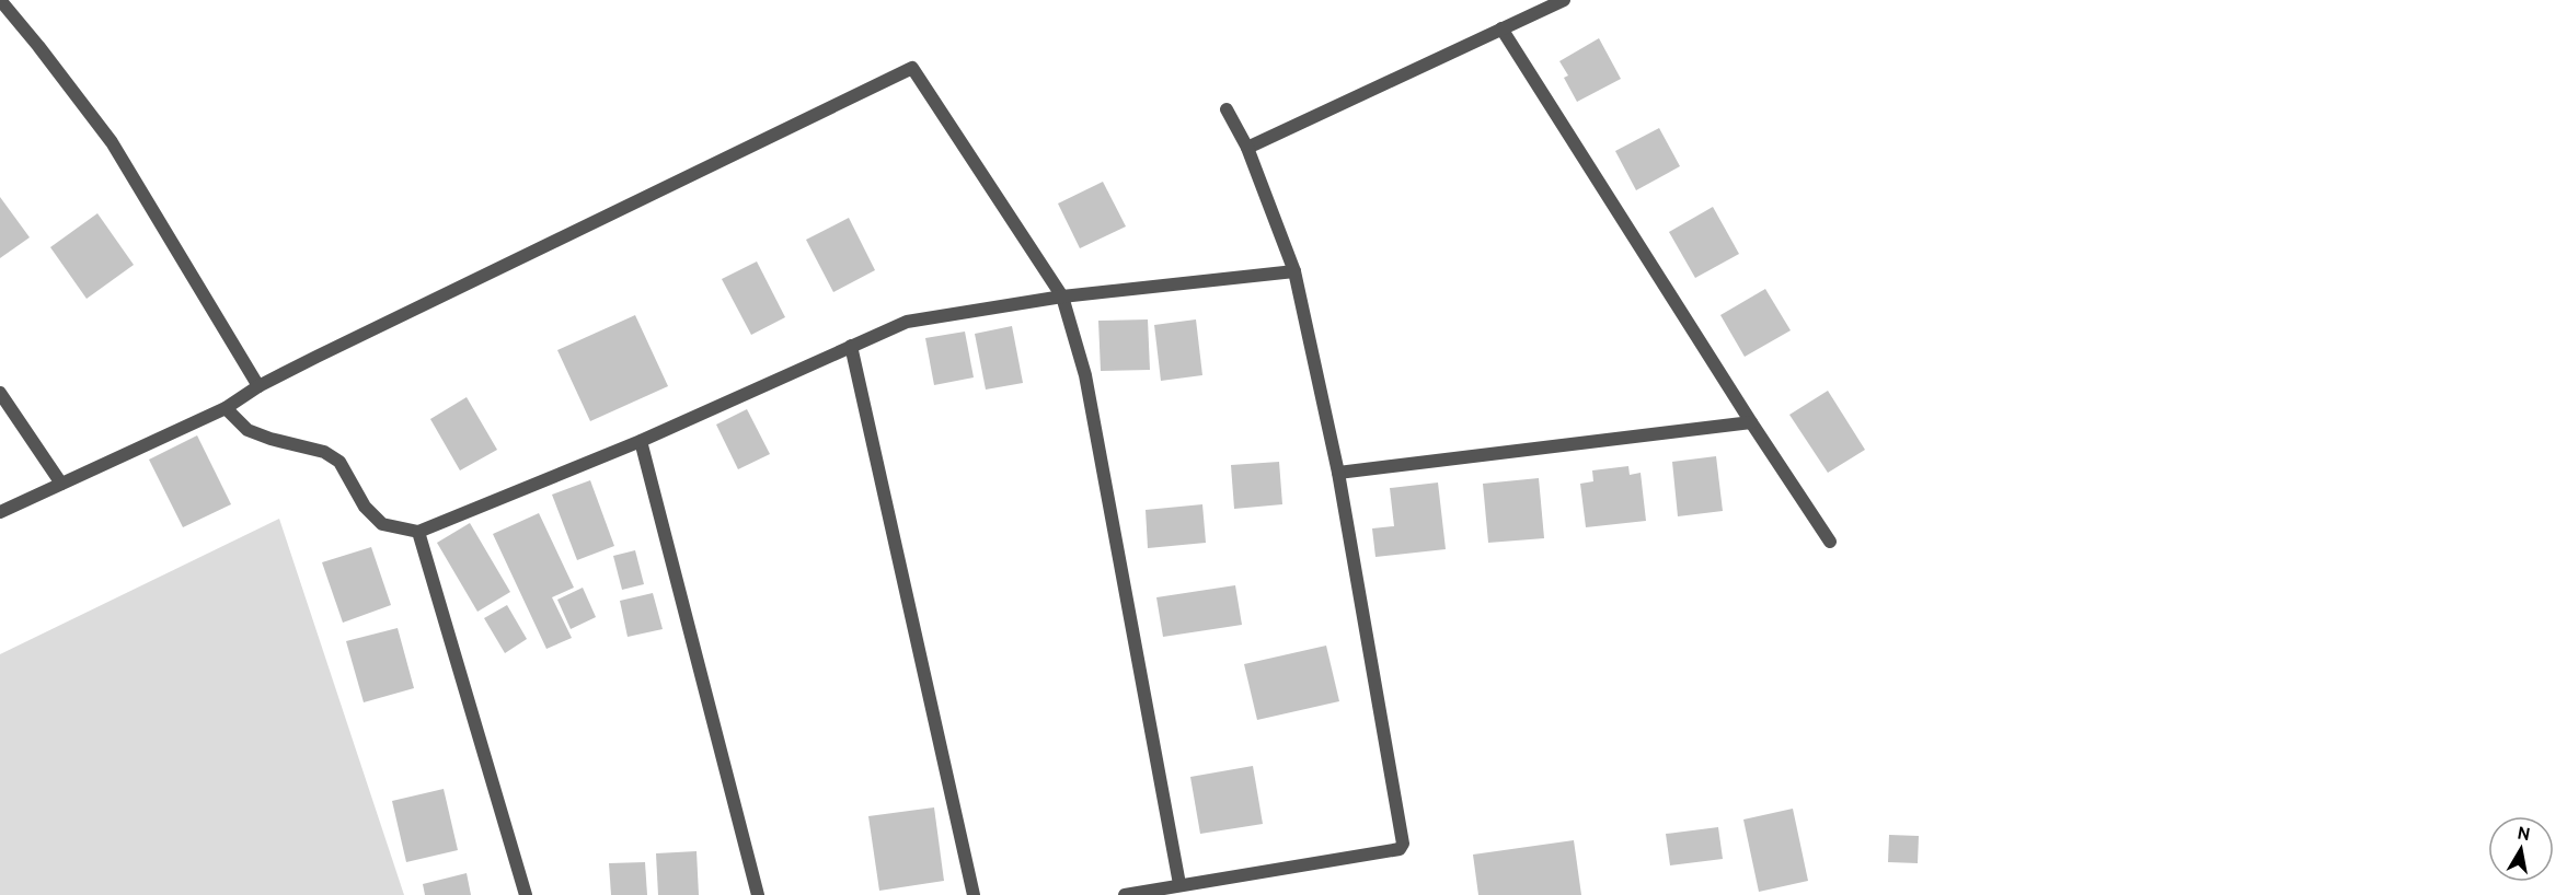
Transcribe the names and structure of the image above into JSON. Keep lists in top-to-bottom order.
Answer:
{
  "north": "top"
}
